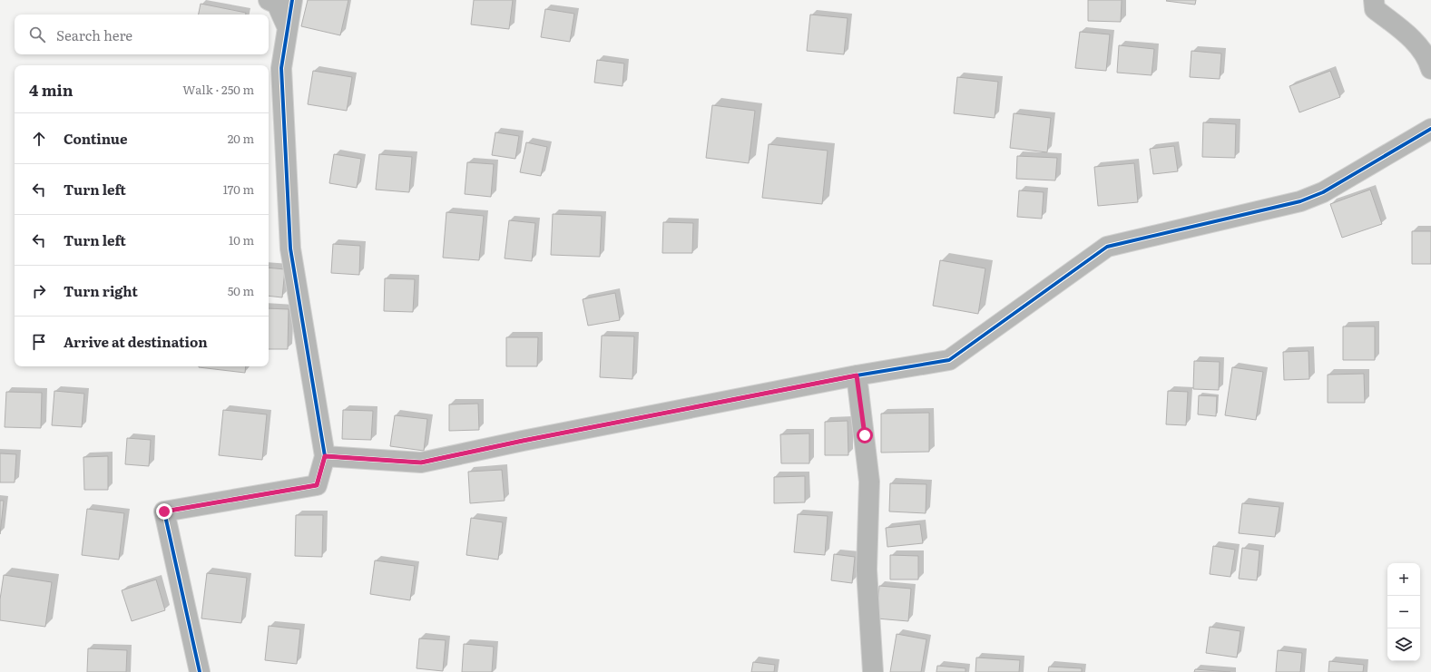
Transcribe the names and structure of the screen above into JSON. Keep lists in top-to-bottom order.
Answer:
{
  "page": {
    "search": "Search here",
    "heading": ["4 min", "Walk · 250 m"],
    "list": [
      ["Continue", "20 m"],
      ["Turn left", "170 m"],
      ["Turn left", "10 m"],
      ["Turn right", "50 m"],
      "Arrive at destination"
    ],
    "map_buttons": ["+", "−"]
  }
}
